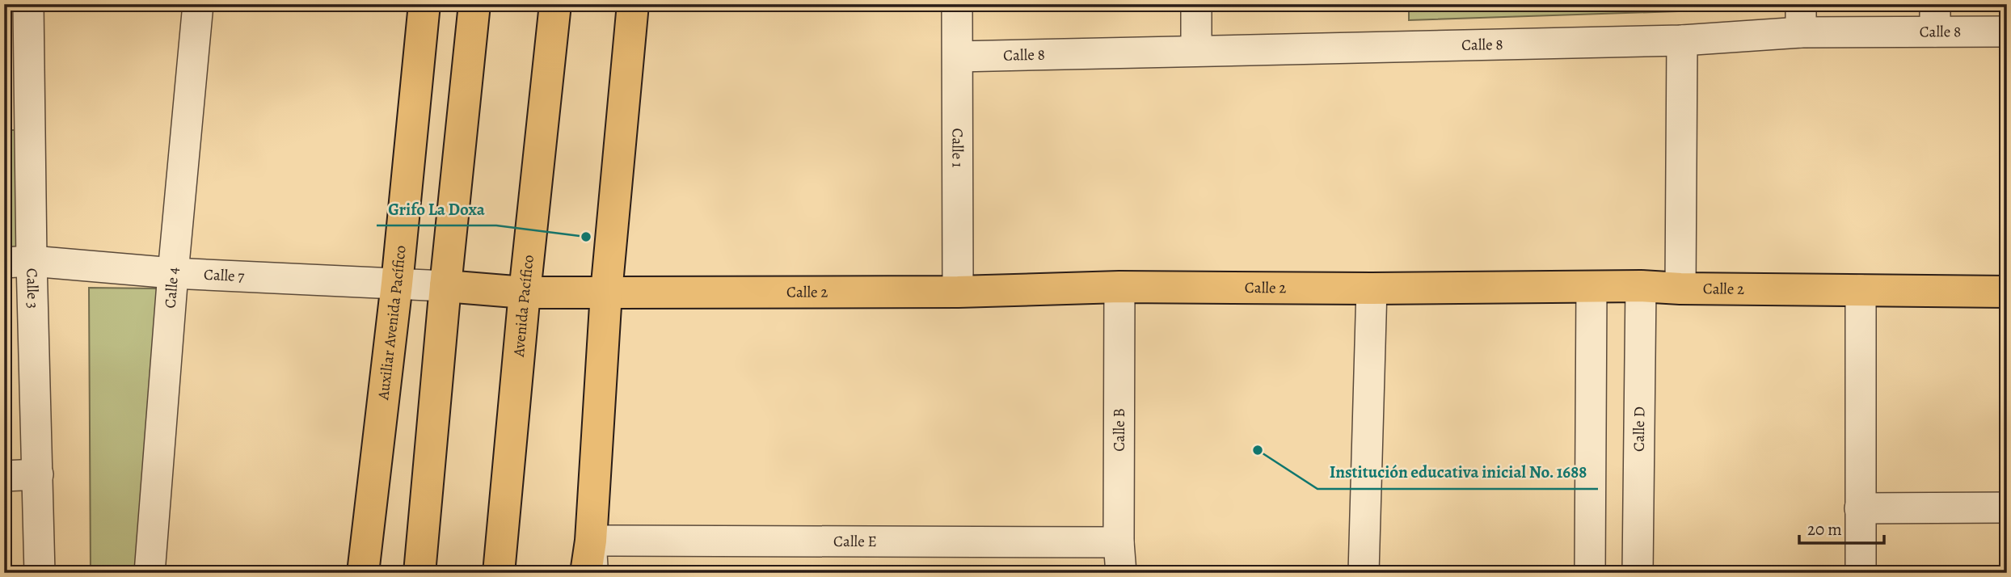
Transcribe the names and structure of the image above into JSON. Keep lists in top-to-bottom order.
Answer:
{
  "streets": {
    "main road": ["Calle 2", "Avenida Pacífico", "Auxiliar Avenida Pacífico"],
    "street": [
      "Calle 8",
      "Calle 1",
      "Calle 7",
      "Calle 3",
      "Calle 4",
      "Calle D",
      "Calle B",
      "Calle E"
    ]
  },
  "crossings": [
    ["Calle 8", "Calle 1"],
    ["Calle 1", "Calle 2"],
    ["Calle 7", "Calle 2"],
    ["Calle 7", "Calle 3"],
    ["Calle 7", "Calle 4"],
    ["Calle 7", "Auxiliar Avenida Pacífico"],
    ["Calle 2", "Avenida Pacífico"],
    ["Calle 2", "Calle D"],
    ["Calle 2", "Calle B"],
    ["Calle B", "Calle E"]
  ],
  "places": ["Grifo La Doxa", "Institución educativa inicial No. 1688"],
  "scale_bar": "20 m"
}
